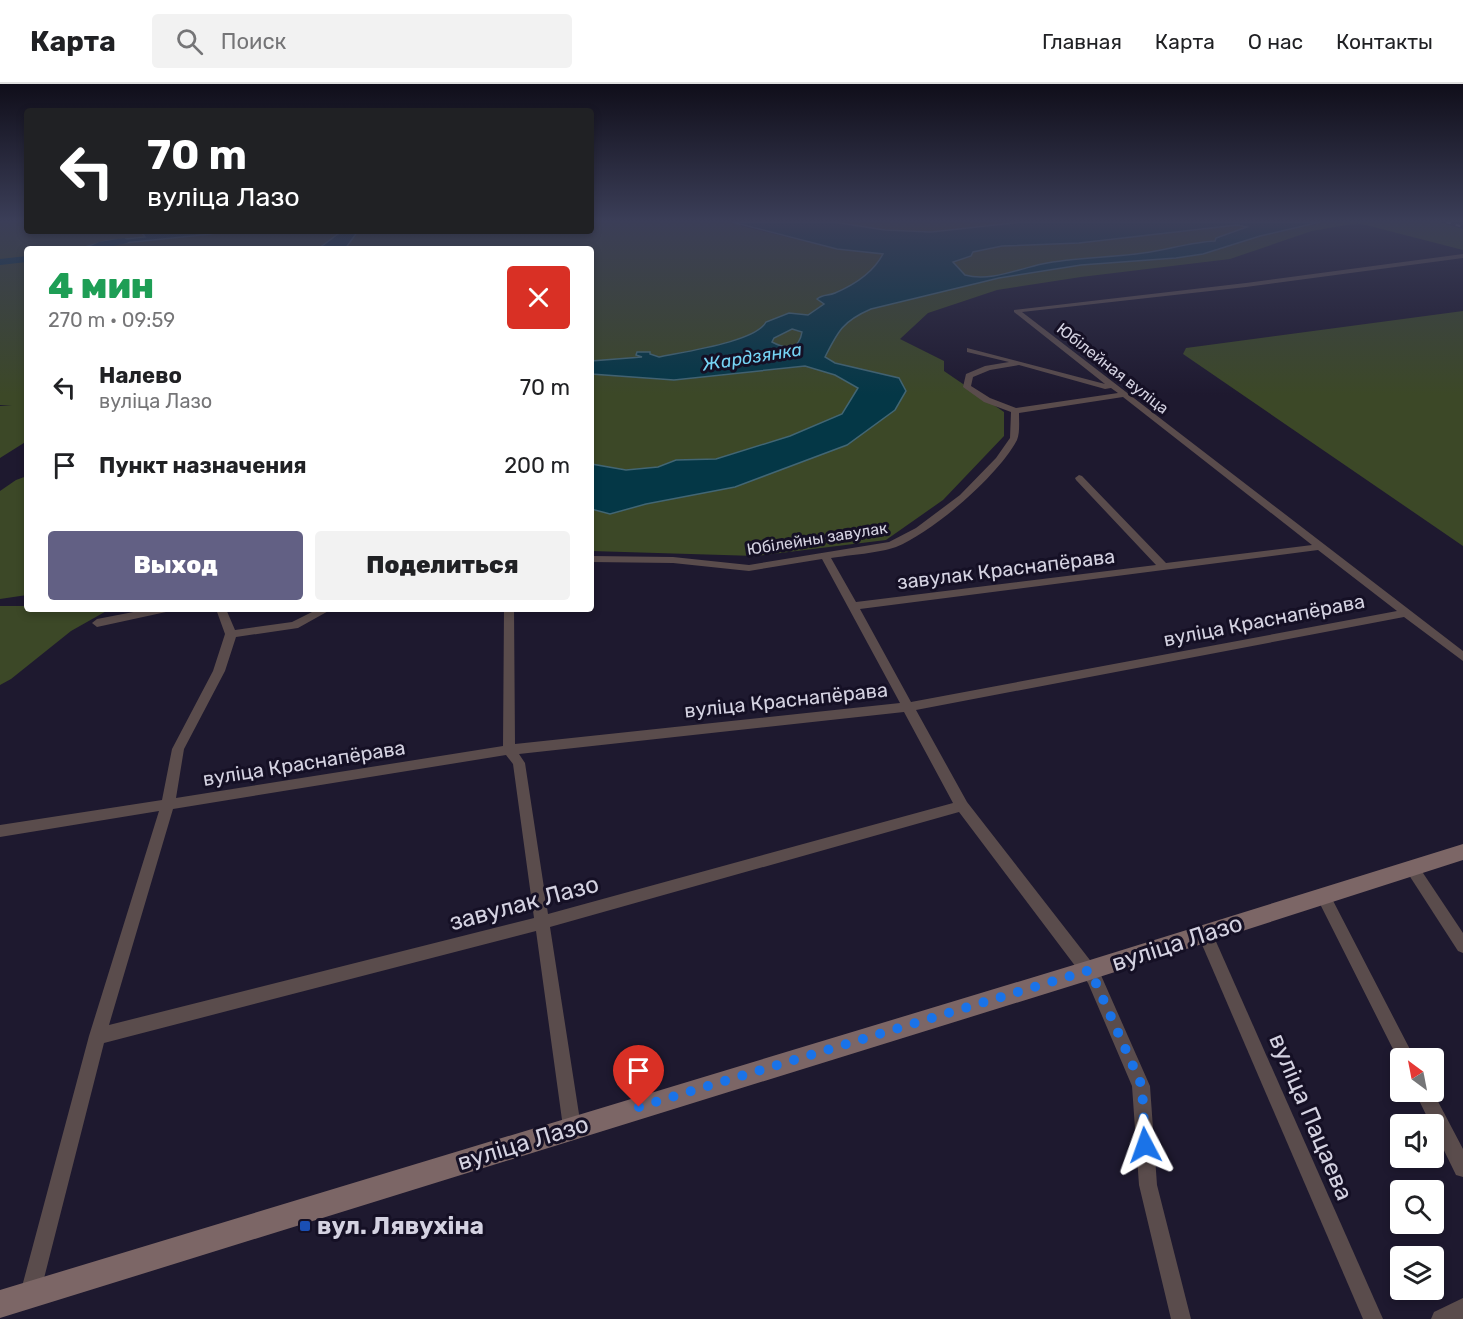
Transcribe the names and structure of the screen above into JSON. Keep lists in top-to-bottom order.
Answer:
{
  "streets": {
    "main road": ["вуліца Лазо"],
    "street": [
      "Юбілейная вуліца",
      "Юбілейны завулак",
      "завулак Краснапёрава",
      "вуліца Краснапёрава",
      "завулак Лазо",
      "вуліца Пацаева"
    ]
  },
  "crossings": [
    ["Юбілейная вуліца", "завулак Краснапёрава"],
    ["Юбілейная вуліца", "вуліца Краснапёрава"],
    ["вуліца Краснапёрава", "завулак Лазо"],
    ["вуліца Лазо", "вуліца Пацаева"]
  ],
  "water": ["Жардзянка"],
  "places": {
    "transit": ["вул. Лявухіна"]
  },
  "north": "top left",
  "page": {
    "header": "Карта",
    "search": "Поиск",
    "nav": [
      "Главная",
      "Карта",
      "О нас",
      "Контакты"
    ],
    "turn": ["70 m", "вуліца Лазо"],
    "heading": ["4 мин", "270 m · 09:59"],
    "list": [
      {
        "name": "Налево",
        "note": "вуліца Лазо",
        "value": "70 m"
      },
      {
        "name": "Пункт назначения",
        "value": "200 m"
      }
    ],
    "buttons": ["Выход", "Поделиться"]
  }
}
